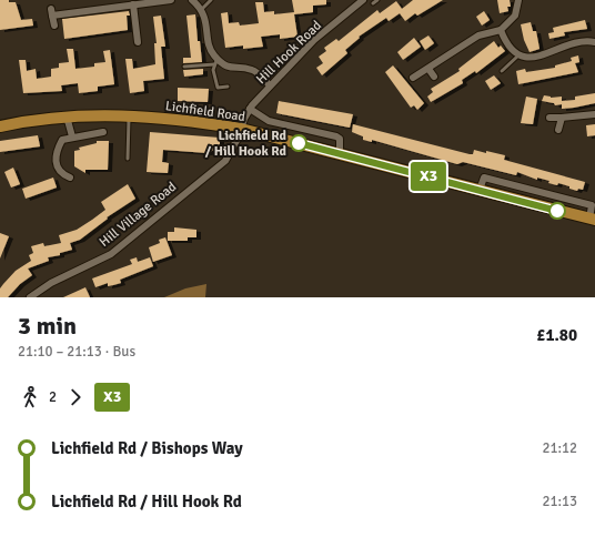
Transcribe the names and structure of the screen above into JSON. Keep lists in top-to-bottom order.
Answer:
{
  "streets": {
    "main road": ["Lichfield Road"],
    "street": ["Hill Hook Road", "Hill Village Road"]
  },
  "crossings": [
    ["Hill Hook Road", "Lichfield Road"],
    ["Hill Hook Road", "Hill Village Road"],
    ["Lichfield Road", "Hill Village Road"]
  ],
  "places": ["Lichfield Rd / Hill Hook Rd"],
  "lines": ["bus line X3"],
  "page": {
    "on_map": "X3",
    "heading": ["3 min", "21:10 – 21:13 · Bus", "£1.80"],
    "legs": ["2", "X3"],
    "list": [
      {
        "name": "Lichfield Rd / Bishops Way",
        "value": "21:12"
      },
      {
        "name": "Lichfield Rd / Hill Hook Rd",
        "value": "21:13"
      }
    ]
  }
}
